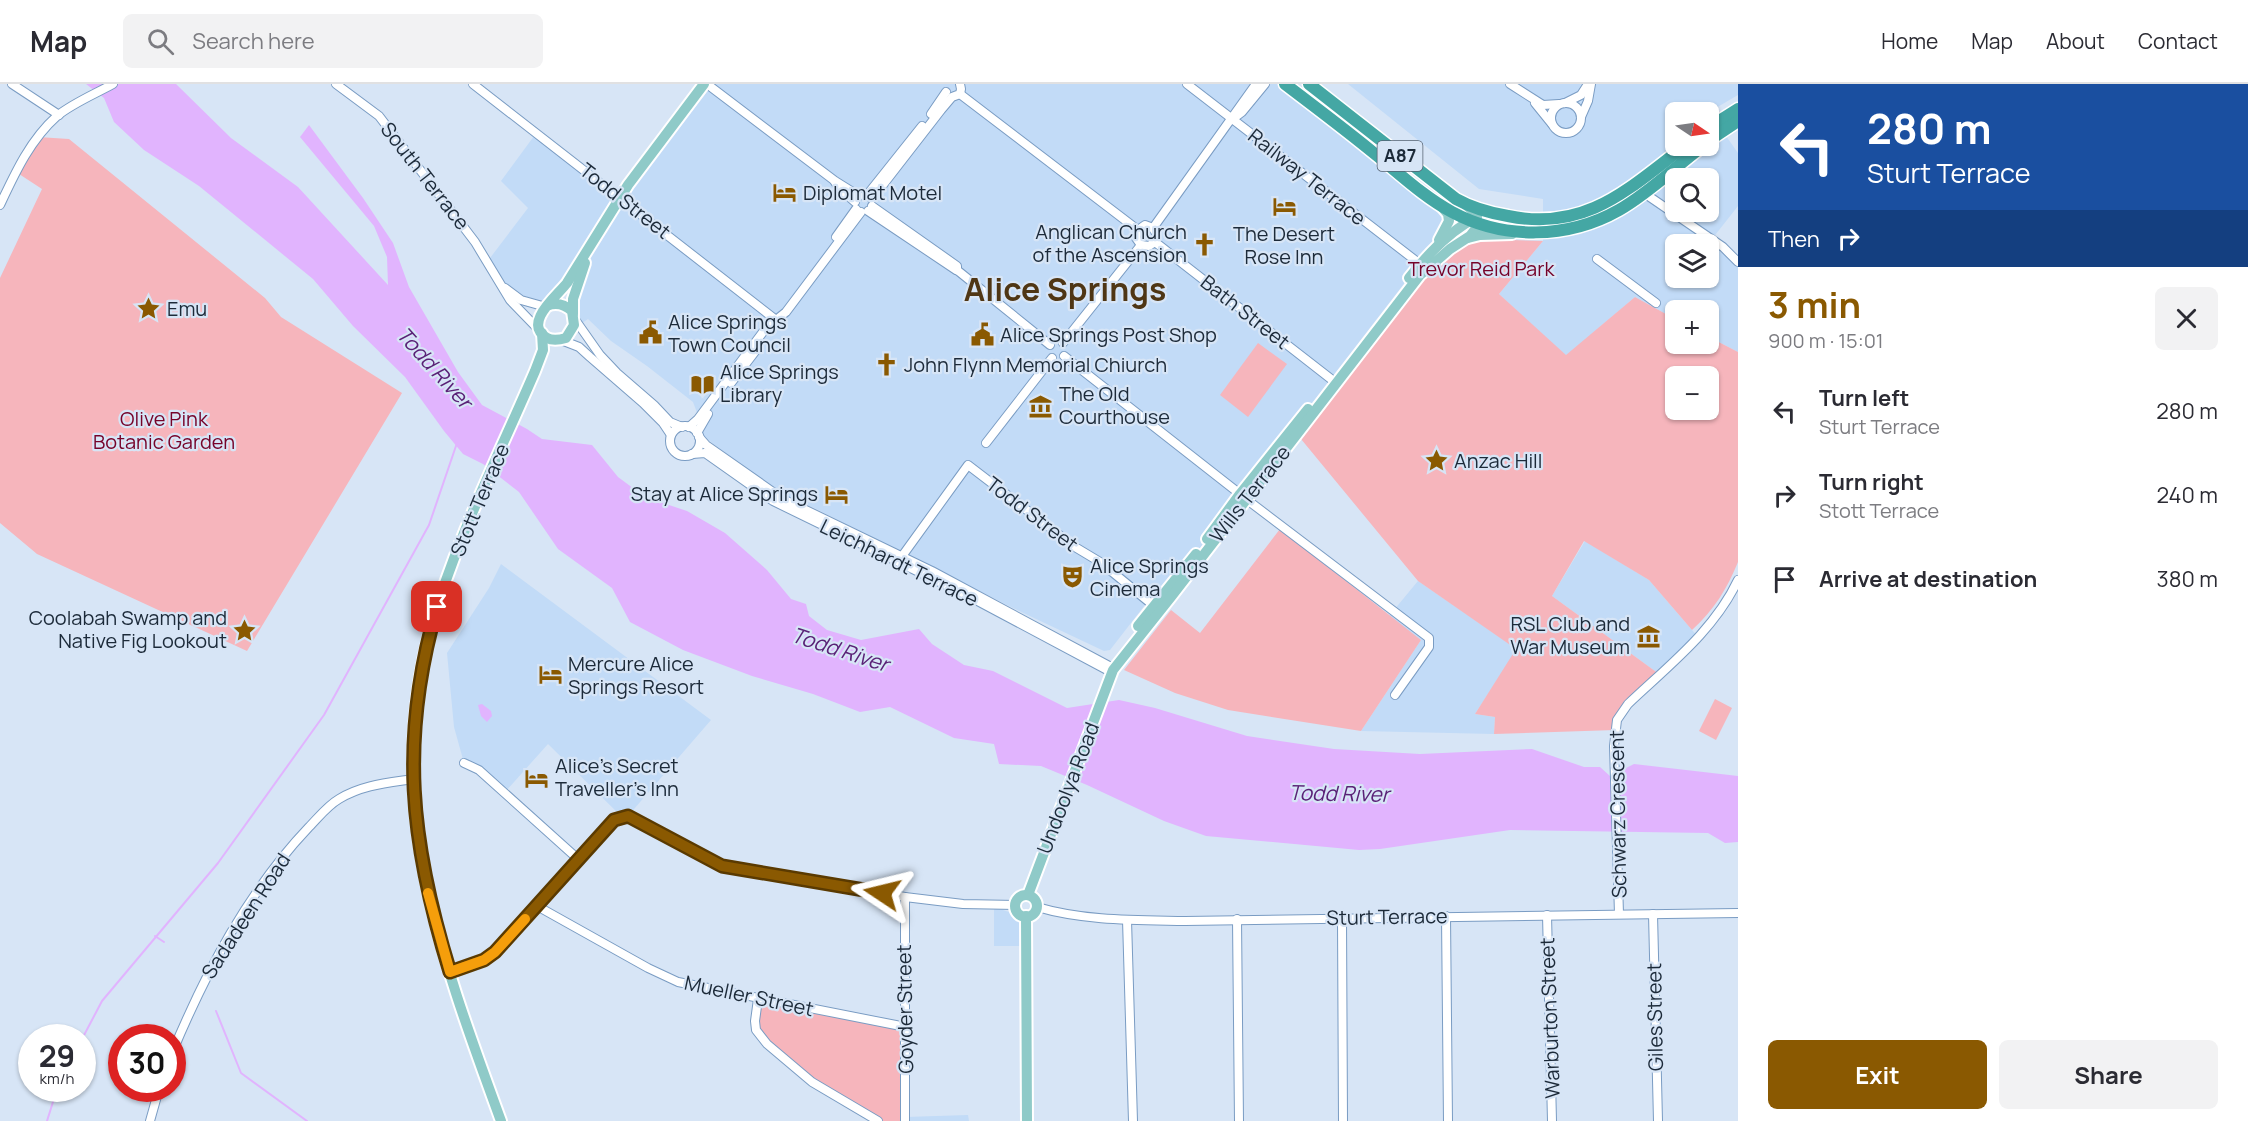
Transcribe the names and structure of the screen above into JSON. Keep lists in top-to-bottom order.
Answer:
{
  "streets": {
    "highway": ["A87"],
    "main road": ["Wills Terrace", "Stott Terrace", "Undoolya Road"],
    "street": [
      "South Terrace",
      "Railway Terrace",
      "Todd Street",
      "Bath Street",
      "Leichhardt Terrace",
      "Schwarz Crescent",
      "Sadadeen Road",
      "Sturt Terrace",
      "Mueller Street",
      "Goyder Street",
      "Giles Street",
      "Warburton Street"
    ]
  },
  "crossings": [
    ["A87", "Wills Terrace"],
    ["South Terrace", "Stott Terrace"],
    ["Railway Terrace", "Wills Terrace"],
    ["Todd Street", "Wills Terrace"],
    ["Todd Street", "Leichhardt Terrace"],
    ["Bath Street", "Wills Terrace"],
    ["Wills Terrace", "Leichhardt Terrace"],
    ["Wills Terrace", "Undoolya Road"],
    ["Stott Terrace", "Sadadeen Road"],
    ["Leichhardt Terrace", "Undoolya Road"],
    ["Undoolya Road", "Sturt Terrace"],
    ["Schwarz Crescent", "Sturt Terrace"],
    ["Sturt Terrace", "Giles Street"],
    ["Sturt Terrace", "Warburton Street"],
    ["Mueller Street", "Goyder Street"]
  ],
  "districts": ["Alice Springs"],
  "water": ["Todd River"],
  "parks": ["Trevor Reid Park", "Olive Pink Botanic Garden"],
  "places": {
    "hotel": [
      "Diplomat Motel",
      "The Desert Rose Inn",
      "Stay at Alice Springs",
      "Mercure Alice Springs Resort",
      "Alice's Secret Traveller's Inn"
    ],
    "church": ["Anglican Church of the Ascension", "John Flynn Memorial Chiurch"],
    "place": ["Emu", "Anzac Hill", "Coolabah Swamp and Native Fig Lookout"],
    "public building": ["Alice Springs Town Council", "Alice Springs Post Shop"],
    "library": ["Alice Springs Library"],
    "museum": ["The Old Courthouse", "RSL Club and War Museum"],
    "theatre": ["Alice Springs Cinema"]
  },
  "north": "right",
  "page": {
    "header": "Map",
    "search": "Search here",
    "nav": [
      "Home",
      "Map",
      "About",
      "Contact"
    ],
    "turn": ["280 m", "Sturt Terrace"],
    "map_buttons": ["+", "−"],
    "then": "Then",
    "heading": ["3 min", "900 m · 15:01"],
    "list": [
      {
        "name": "Turn left",
        "note": "Sturt Terrace",
        "value": "280 m"
      },
      {
        "name": "Turn right",
        "note": "Stott Terrace",
        "value": "240 m"
      },
      {
        "name": "Arrive at destination",
        "value": "380 m"
      }
    ],
    "speed": "29 km/h",
    "limit": "30",
    "buttons": ["Exit", "Share"]
  }
}
